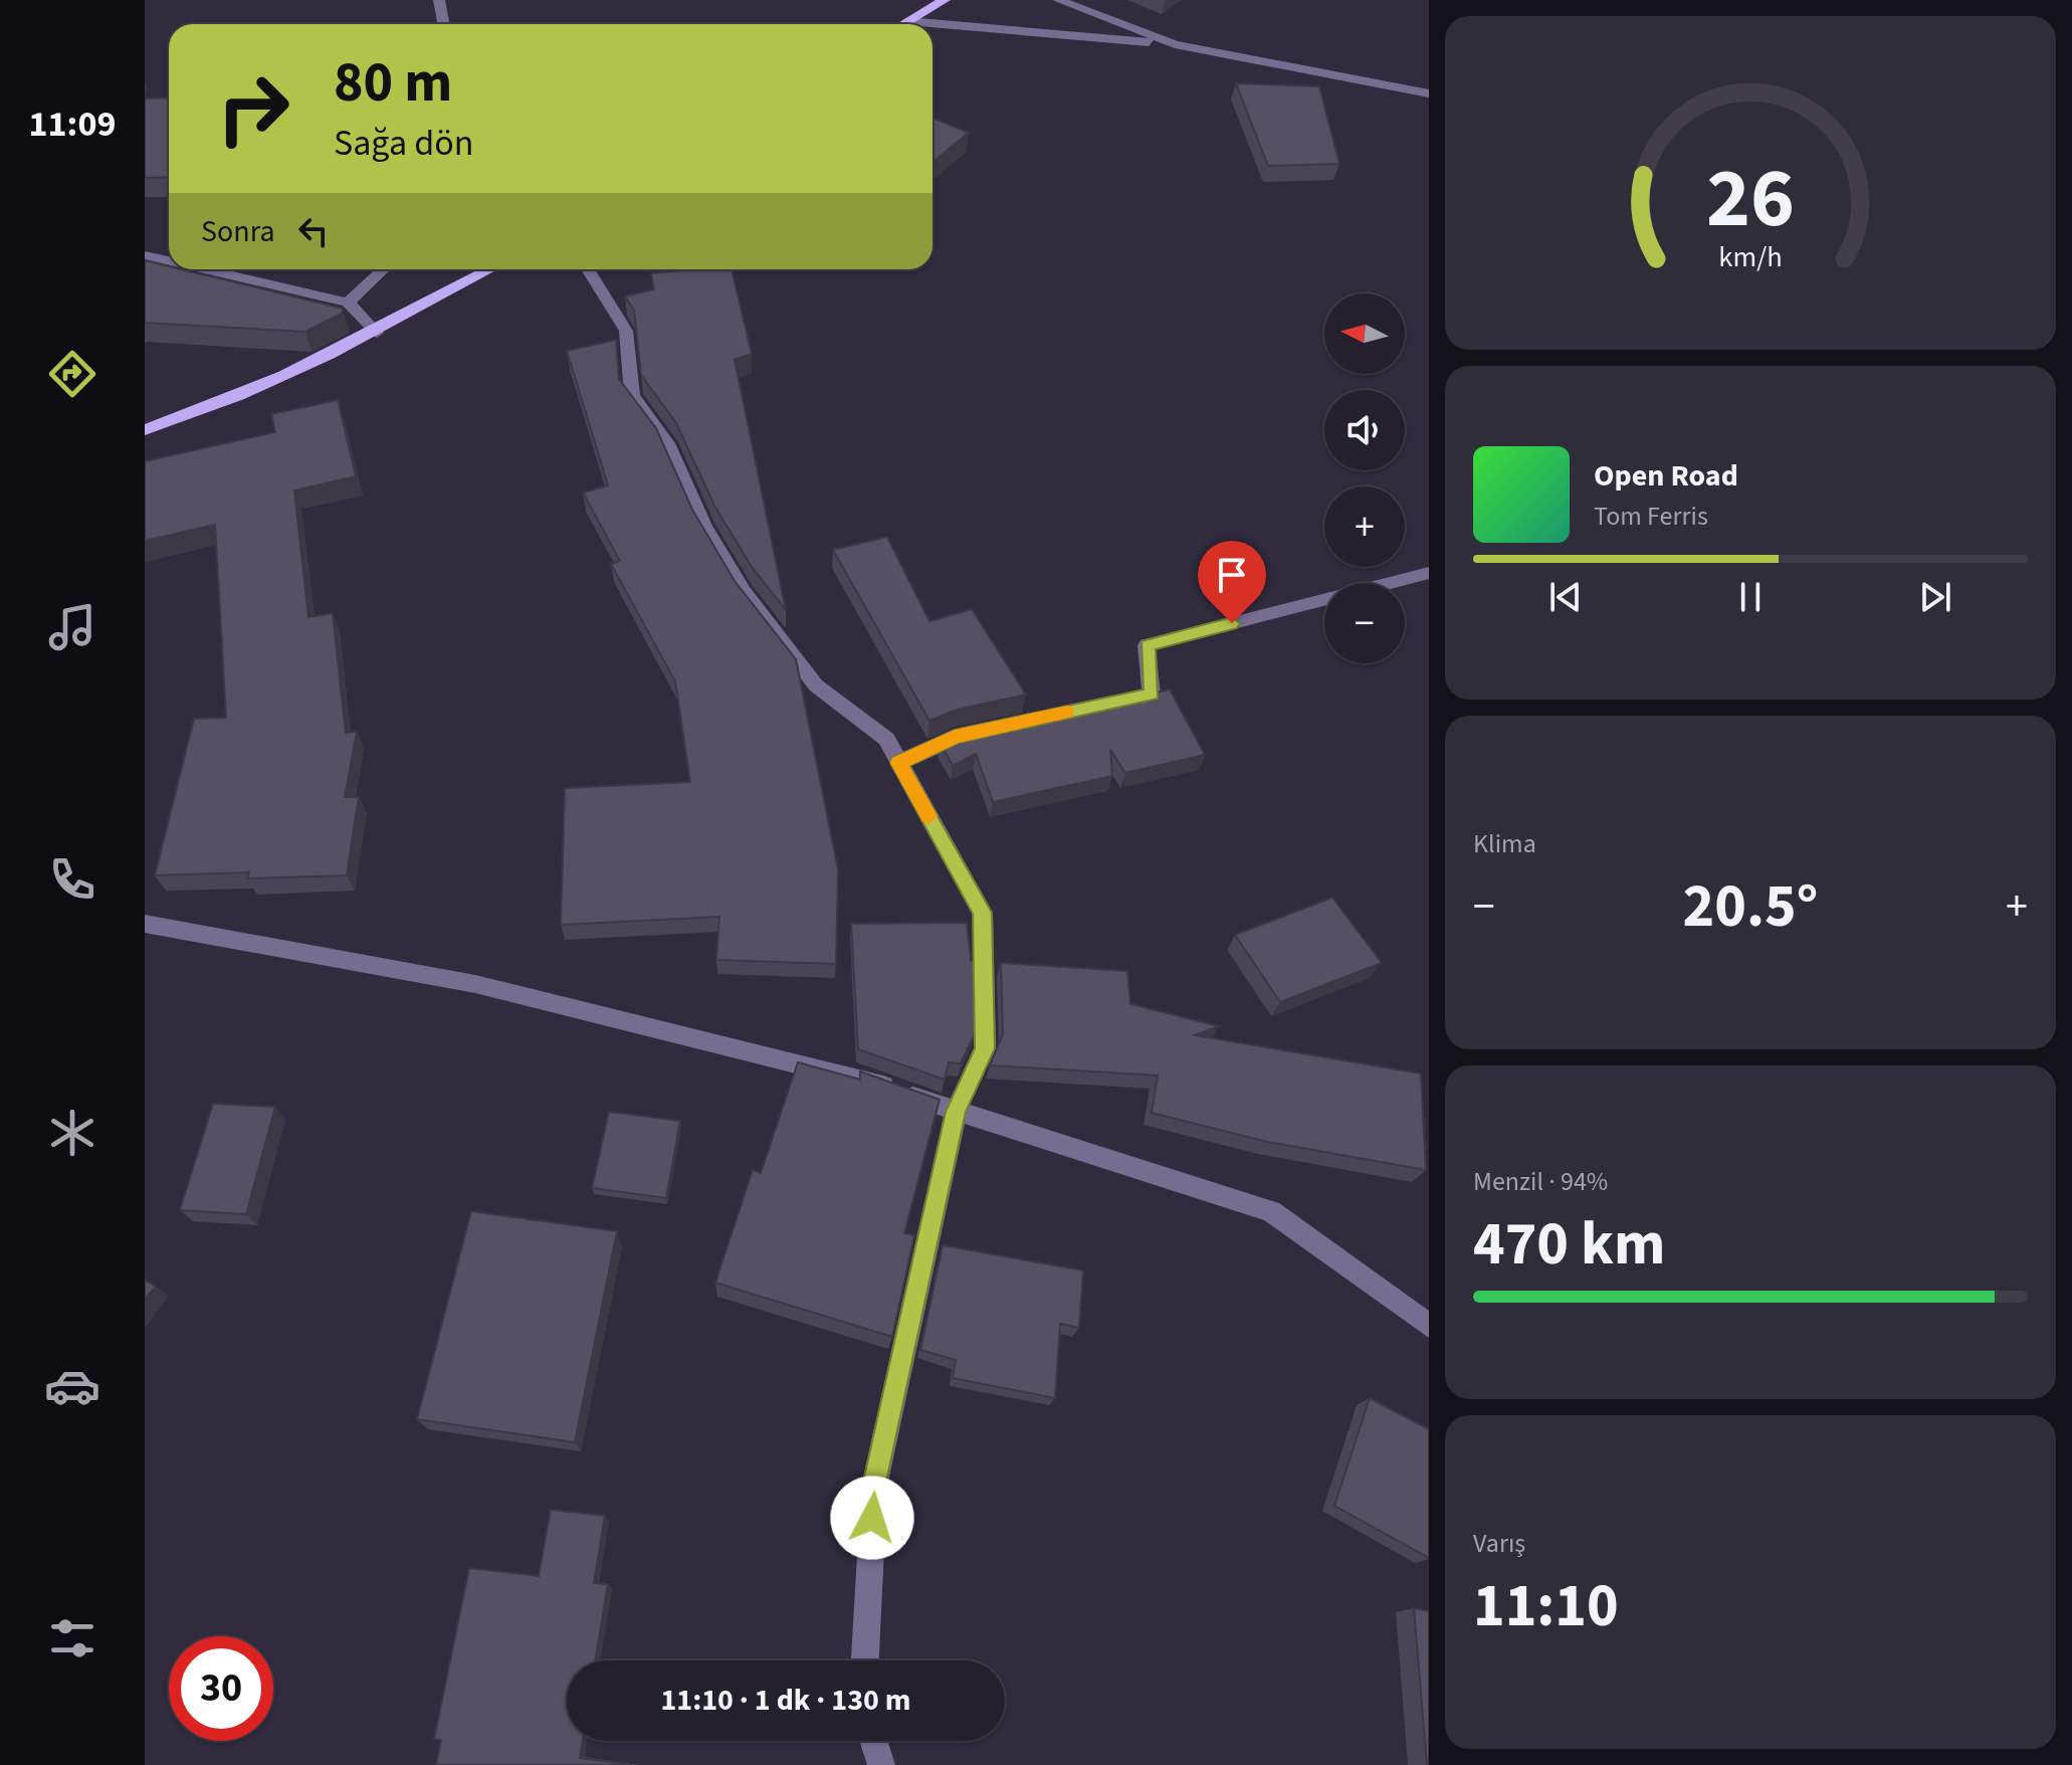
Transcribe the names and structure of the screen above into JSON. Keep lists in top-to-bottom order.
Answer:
{
  "north": "left",
  "page": {
    "tabs": "11:09",
    "turn": ["80 m", "Sağa dön"],
    "then": "Sonra",
    "map_buttons": ["+", "−"],
    "song": ["Open Road", "Tom Ferris"],
    "tile": [
      "Klima",
      ["Menzil · 94%", "470 km"],
      ["Varış", "11:10"]
    ],
    "heat": ["−", "20.5°", "+"],
    "limit": "30",
    "trip": "11:10 · 1 dk · 130 m",
    "gauge": ["26", "km/h"]
  }
}
